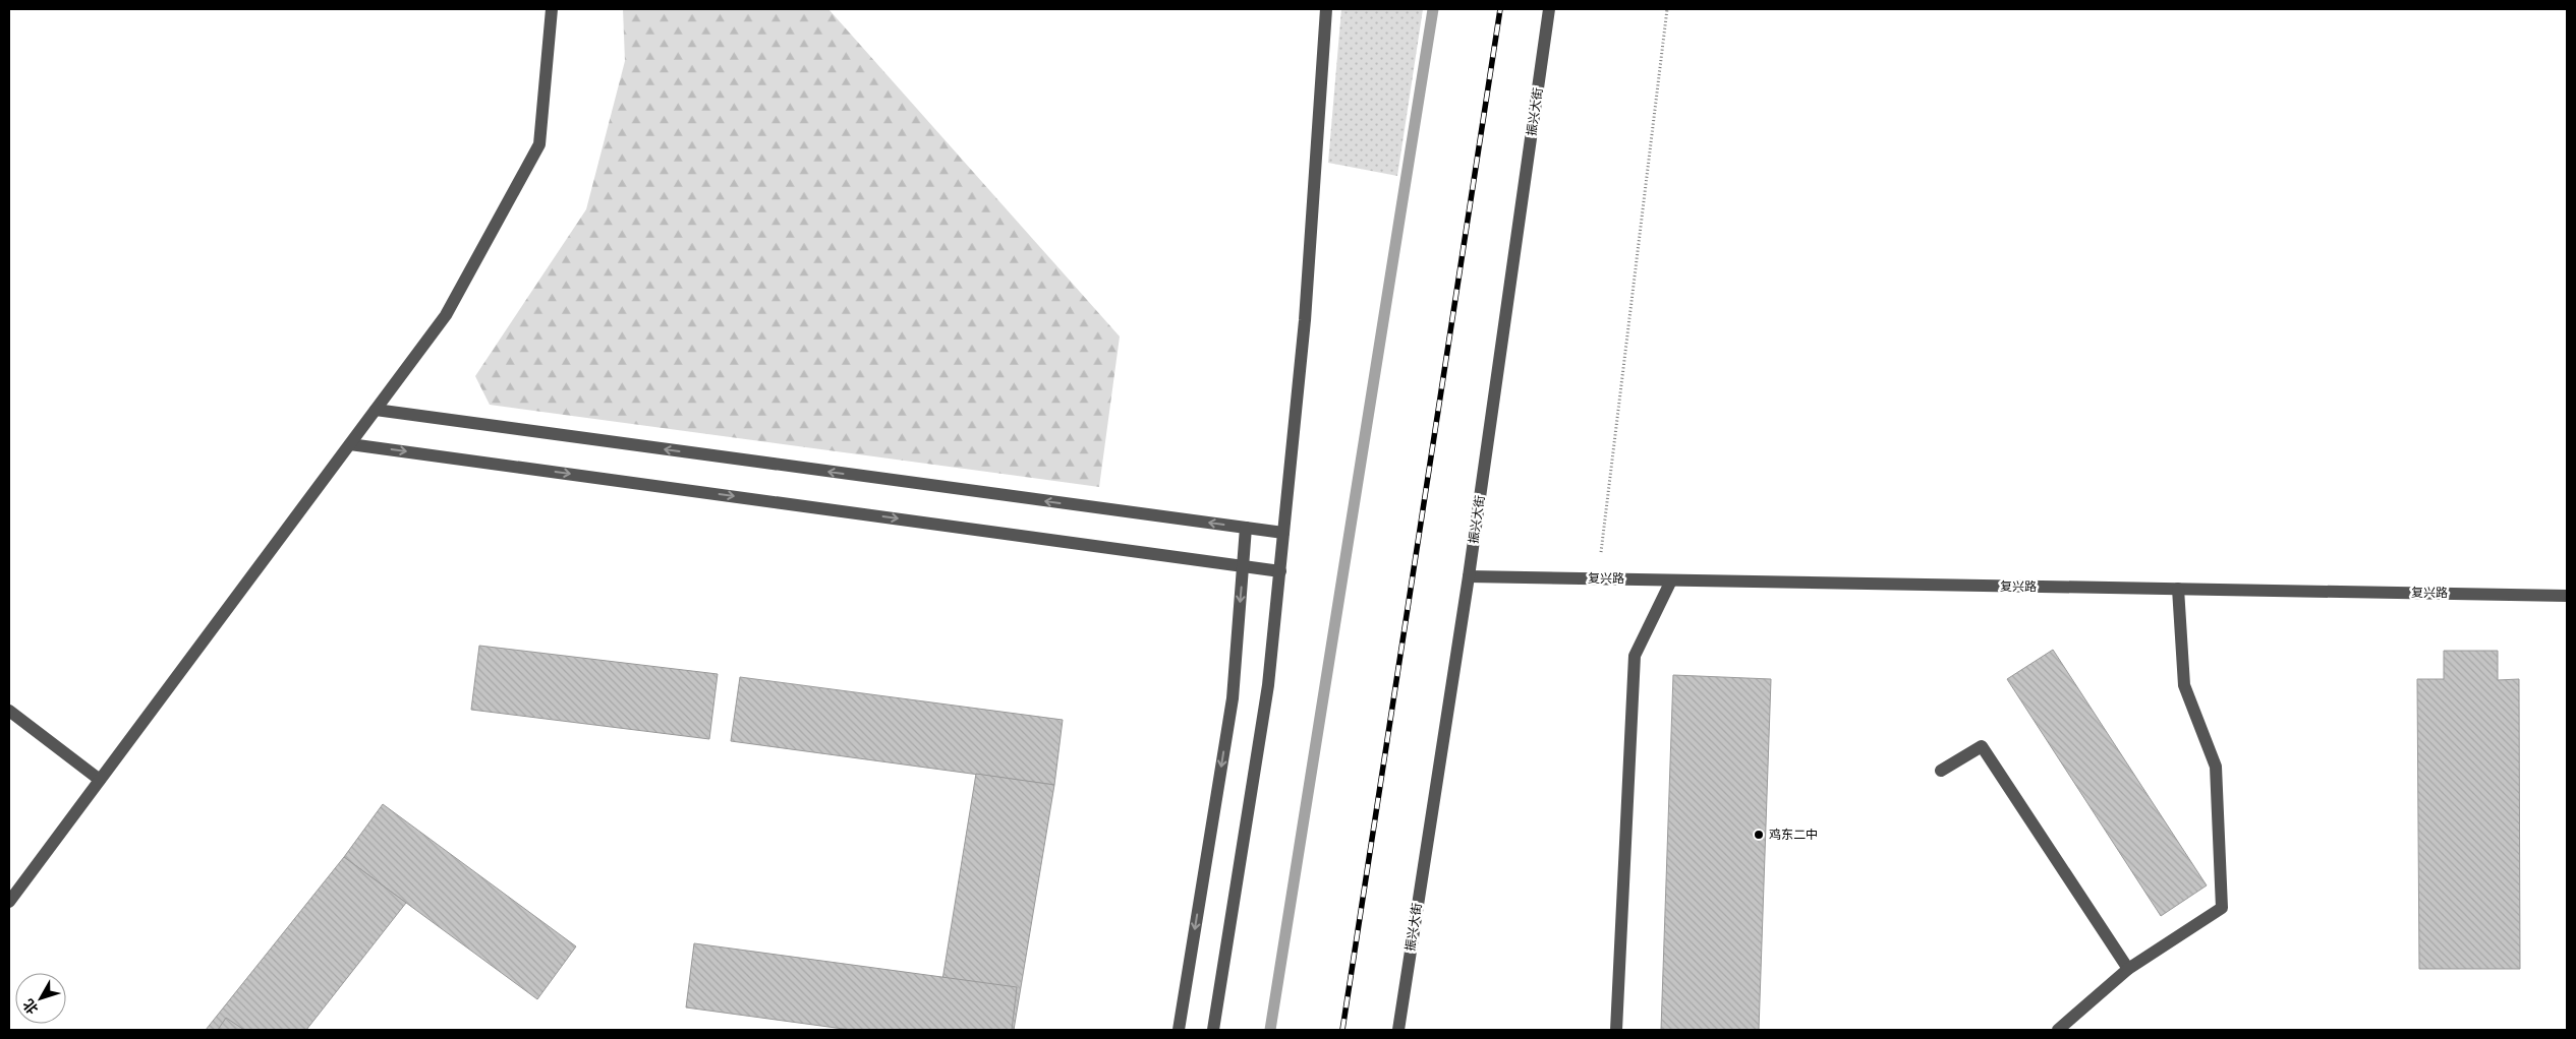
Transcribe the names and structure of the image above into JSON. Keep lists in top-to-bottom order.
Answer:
{
  "streets": {
    "street": ["振兴大街", "复兴路"]
  },
  "crossings": [
    ["振兴大街", "复兴路"]
  ],
  "places": ["鸡东二中"],
  "north": "bottom left"
}
